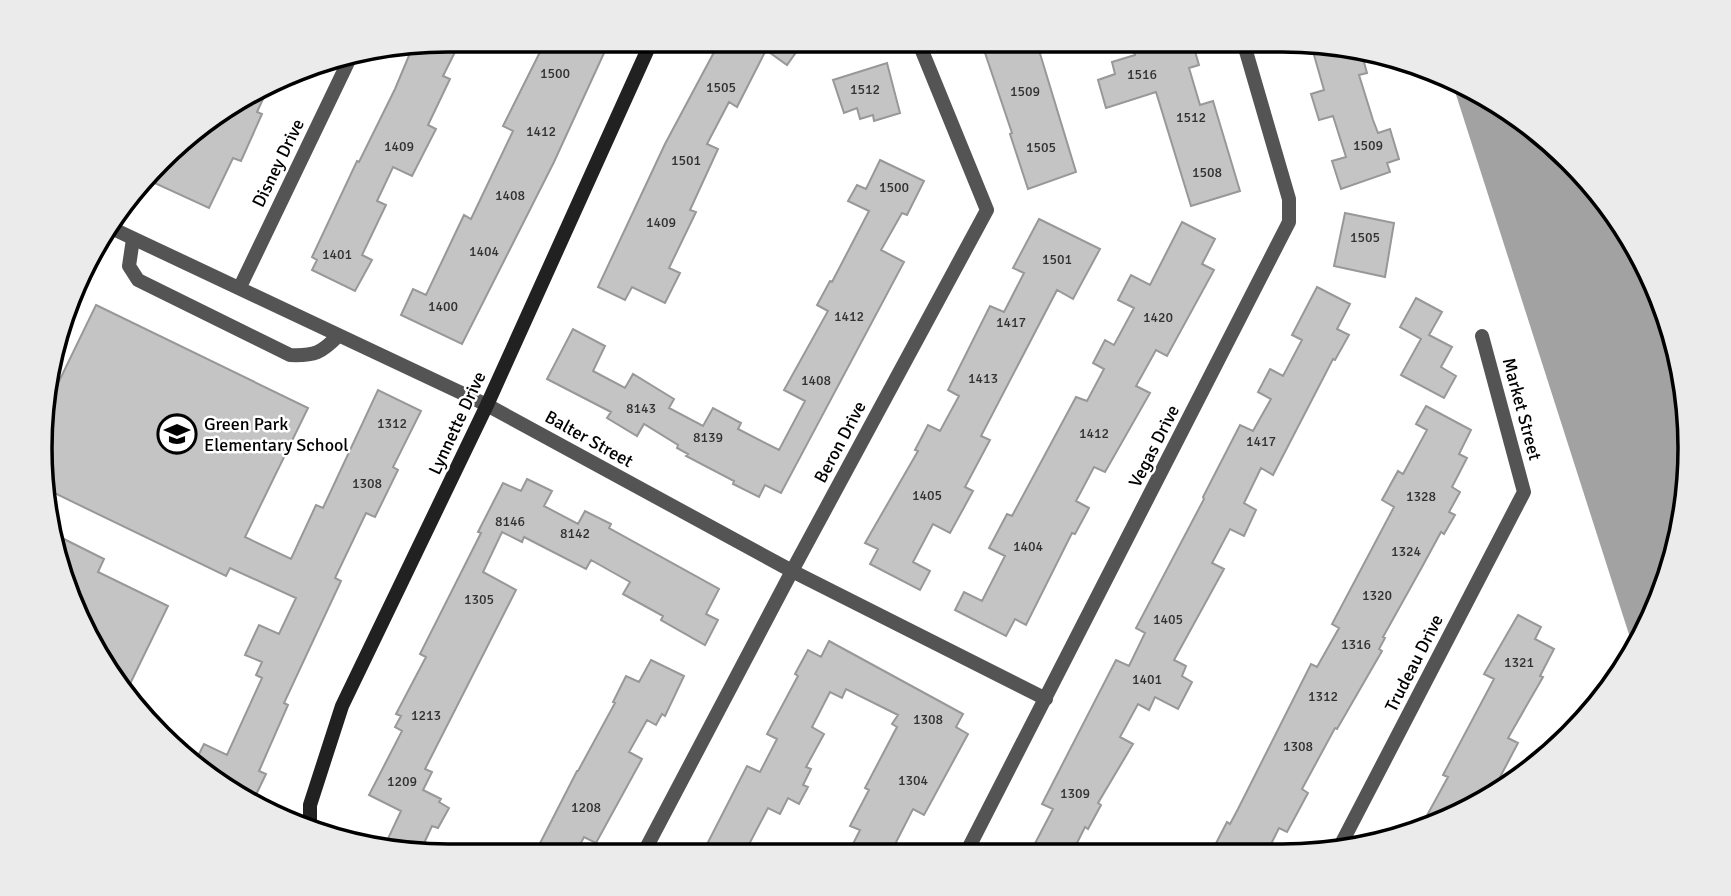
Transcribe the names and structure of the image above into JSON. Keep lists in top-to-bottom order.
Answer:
{
  "streets": {
    "street": [
      "Disney Drive",
      "Market Street",
      "Lynnette Drive",
      "Balter Street",
      "Beron Drive",
      "Vegas Drive",
      "Trudeau Drive"
    ]
  },
  "crossings": [
    ["Disney Drive", "Balter Street"],
    ["Market Street", "Trudeau Drive"],
    ["Lynnette Drive", "Balter Street"],
    ["Balter Street", "Beron Drive"],
    ["Balter Street", "Vegas Drive"]
  ],
  "places": {
    "school or university": ["Green Park Elementary School"]
  },
  "house_numbers": [
    "1500",
    "1516",
    "1505",
    "1512",
    "1509",
    "1512",
    "1412",
    "1509",
    "1409",
    "1505",
    "1501",
    "1508",
    "1500",
    "1408",
    "1409",
    "1505",
    "1404",
    "1401",
    "1501",
    "1400",
    "1412",
    "1420",
    "1417",
    "1413",
    "1408",
    "8143",
    "1312",
    "1412",
    "8139",
    "1417",
    "1308",
    "1405",
    "1328",
    "8146",
    "8142",
    "1404",
    "1324",
    "1320",
    "1305",
    "1405",
    "1316",
    "1321",
    "1401",
    "1312",
    "1213",
    "1308",
    "1308",
    "1304",
    "1209",
    "1309",
    "1208"
  ]
}
